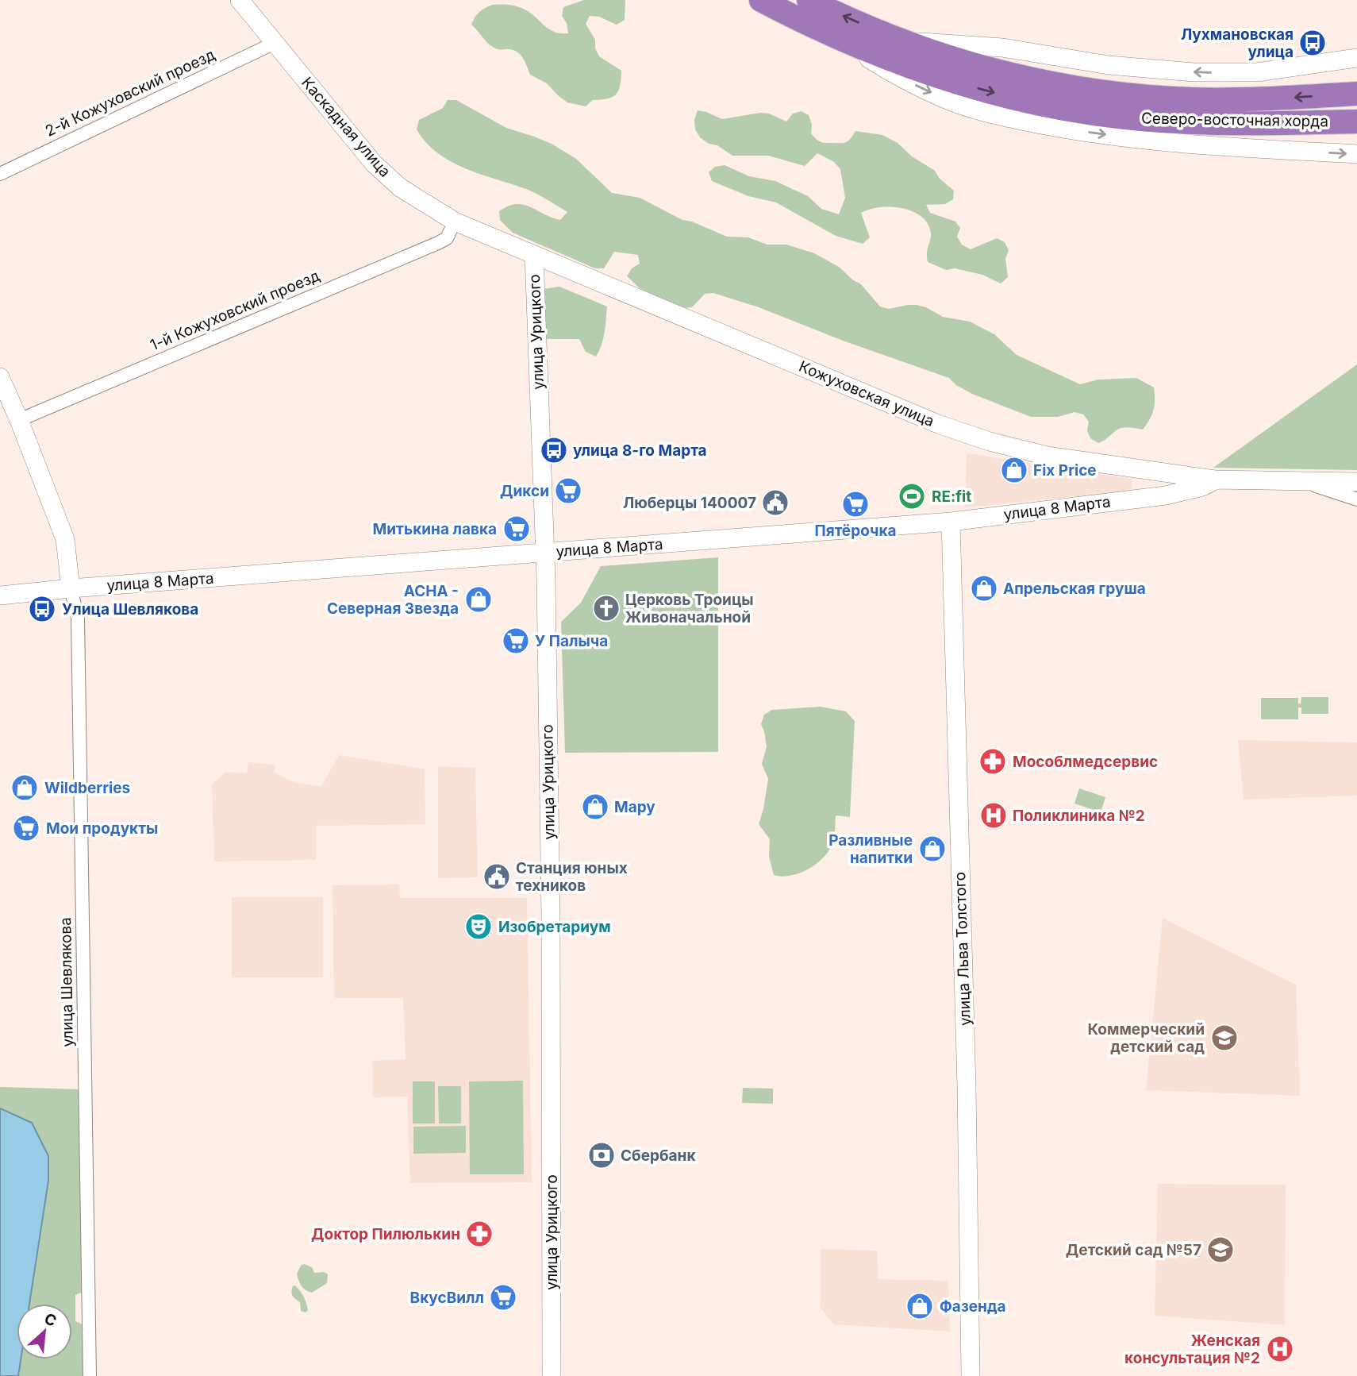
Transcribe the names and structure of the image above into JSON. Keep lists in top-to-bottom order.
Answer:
{
  "streets": {
    "highway": ["Северо-восточная хорда"],
    "street": [
      "2-й Кожуховский проезд",
      "Каскадная улица",
      "1-й Кожуховский проезд",
      "улица Урицкого",
      "Кожуховская улица",
      "улица 8 Марта",
      "улица Льва Толстого",
      "улица Шевлякова"
    ]
  },
  "crossings": [
    ["2-й Кожуховский проезд", "Каскадная улица"],
    ["Каскадная улица", "1-й Кожуховский проезд"],
    ["Каскадная улица", "улица Урицкого"],
    ["Каскадная улица", "Кожуховская улица"],
    ["улица Урицкого", "Кожуховская улица"],
    ["улица Урицкого", "улица 8 Марта"],
    ["Кожуховская улица", "улица 8 Марта"],
    ["улица 8 Марта", "улица Льва Толстого"],
    ["улица 8 Марта", "улица Шевлякова"]
  ],
  "places": {
    "bus stop": ["Лухмановская улица", "улица 8-го Марта", "Улица Шевлякова"],
    "shop": [
      "Fix Price",
      "Апрельская груша",
      "АСНА - Северная Звезда",
      "Wildberries",
      "Мару",
      "Разливные напитки",
      "Фазенда"
    ],
    "supermarket": [
      "Дикси",
      "Пятёрочка",
      "Митькина лавка",
      "У Палыча",
      "Мои продукты",
      "ВкусВилл"
    ],
    "sports": ["RE:fit"],
    "public building": ["Люберцы 140007", "Станция юных техников"],
    "church": ["Церковь Троицы Живоначальной"],
    "pharmacy": ["Мособлмедсервис", "Доктор Пилюлькин"],
    "hospital": ["Поликлиника №2", "Женская консультация №2"],
    "theatre": ["Изобретариум"],
    "school or university": ["Коммерческий детский сад", "Детский сад №57"],
    "bank": ["Сбербанк"]
  },
  "north": "top right"
}
